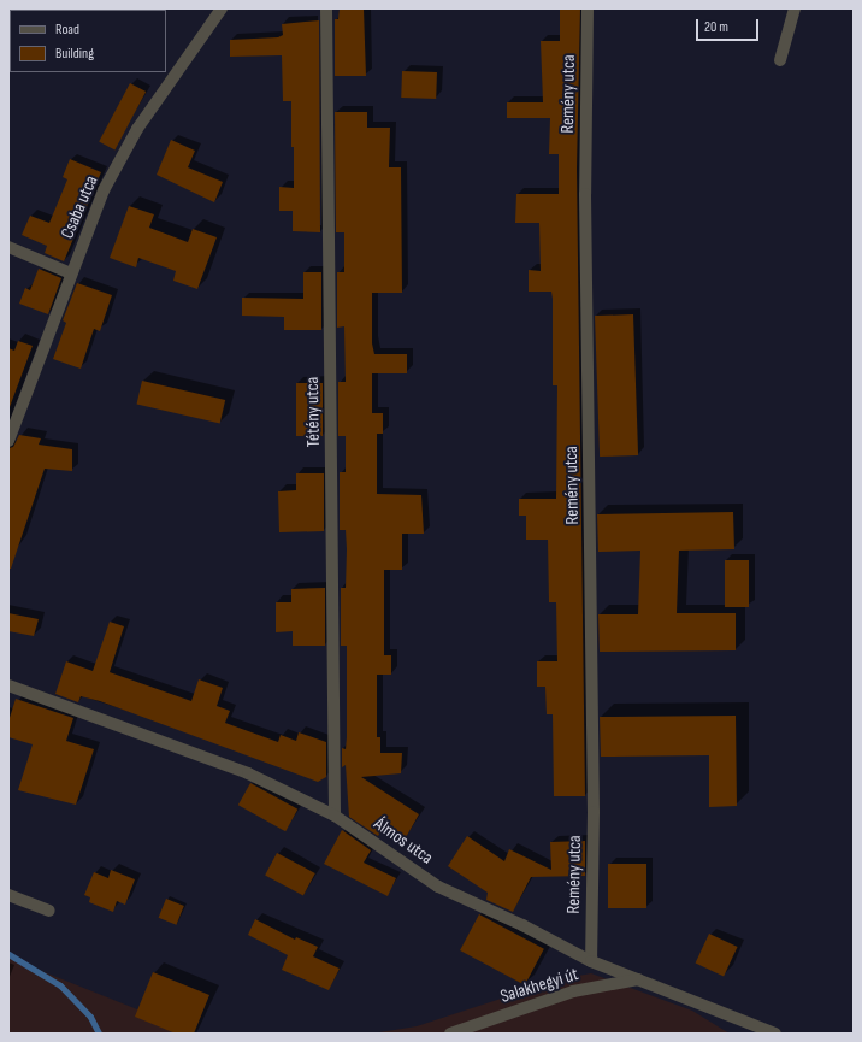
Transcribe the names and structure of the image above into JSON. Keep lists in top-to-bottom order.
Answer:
{
  "streets": {
    "street": [
      "Remény utca",
      "Csaba utca",
      "Tétény utca",
      "Álmos utca",
      "Salakhegyi út"
    ]
  },
  "crossings": [
    ["Remény utca", "Álmos utca"],
    ["Tétény utca", "Álmos utca"],
    ["Álmos utca", "Salakhegyi út"]
  ],
  "legend": ["Road", "Building"],
  "scale_bar": "20 m"
}
